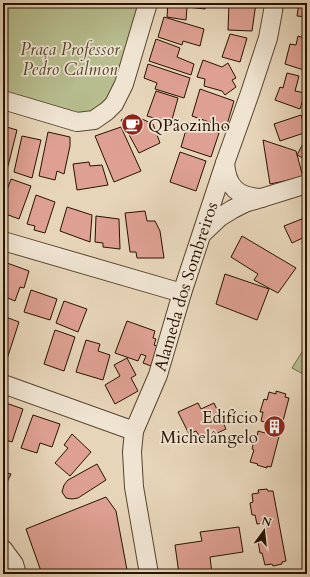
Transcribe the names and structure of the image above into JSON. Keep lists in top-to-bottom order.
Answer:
{
  "streets": {
    "street": ["Alameda dos Sombreiros"]
  },
  "parks": ["Praça Professor Pedro Calmon"],
  "places": {
    "cafe": ["QPãozinho"],
    "building": ["Edifício Michelângelo"]
  },
  "north": "top"
}
